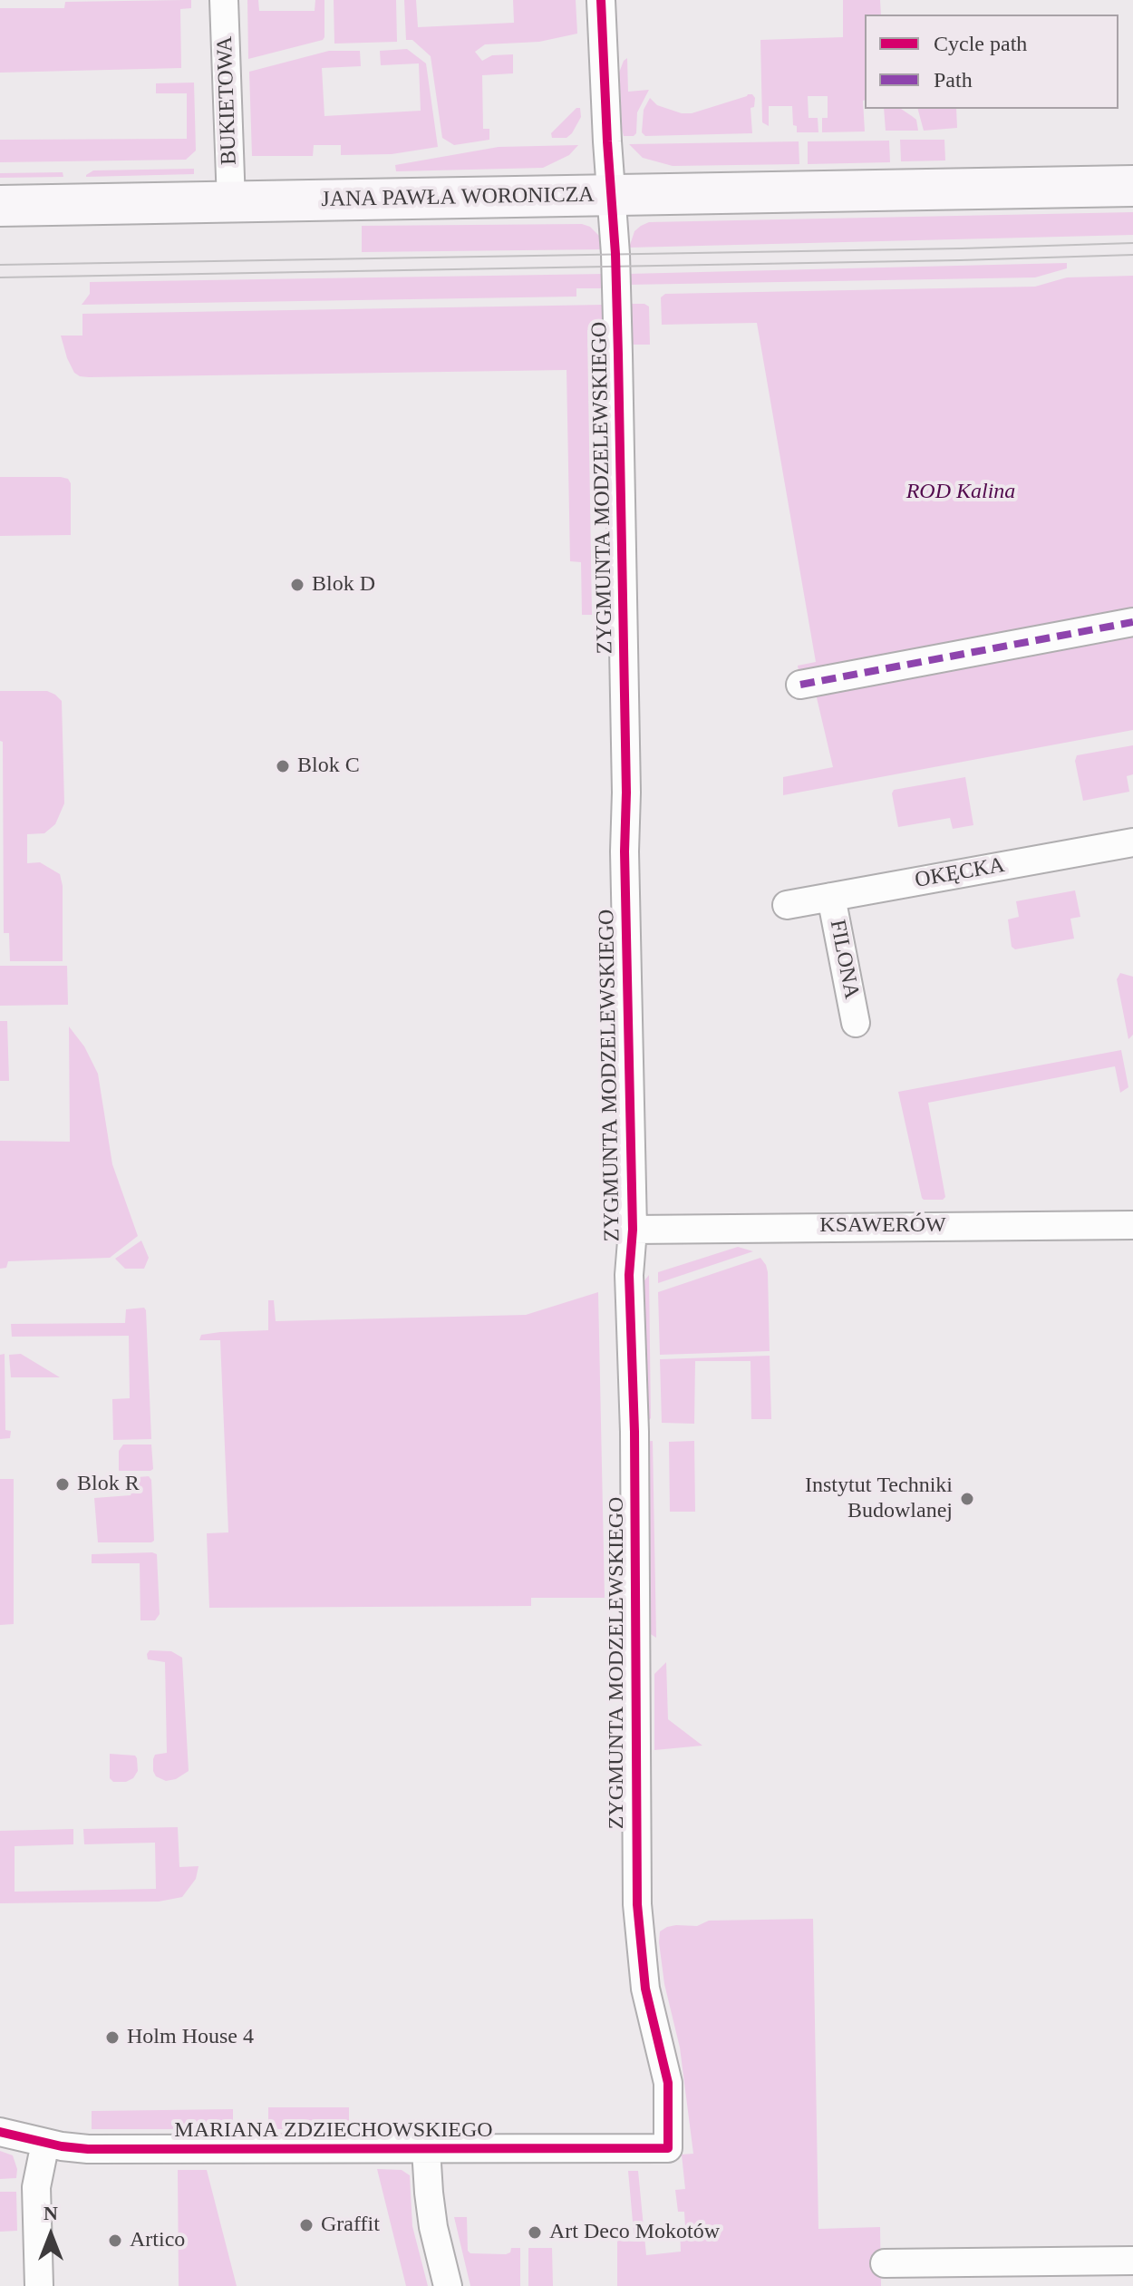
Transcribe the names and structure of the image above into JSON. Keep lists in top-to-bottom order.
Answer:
{
  "streets": {
    "street": [
      "BUKIETOWA",
      "JANA PAWŁA WORONICZA",
      "ZYGMUNTA MODZELEWSKIEGO",
      "OKĘCKA",
      "FILONA",
      "KSAWERÓW",
      "MARIANA ZDZIECHOWSKIEGO"
    ]
  },
  "crossings": [
    ["BUKIETOWA", "JANA PAWŁA WORONICZA"],
    ["JANA PAWŁA WORONICZA", "ZYGMUNTA MODZELEWSKIEGO"],
    ["ZYGMUNTA MODZELEWSKIEGO", "KSAWERÓW"],
    ["ZYGMUNTA MODZELEWSKIEGO", "MARIANA ZDZIECHOWSKIEGO"],
    ["OKĘCKA", "FILONA"]
  ],
  "parks": ["ROD Kalina"],
  "places": [
    "Blok D",
    "Blok C",
    "Blok R",
    "Instytut Techniki Budowlanej",
    "Holm House 4",
    "Graffit",
    "Art Deco Mokotów",
    "Artico"
  ],
  "legend": ["Cycle path", "Path"],
  "north": "top"
}
